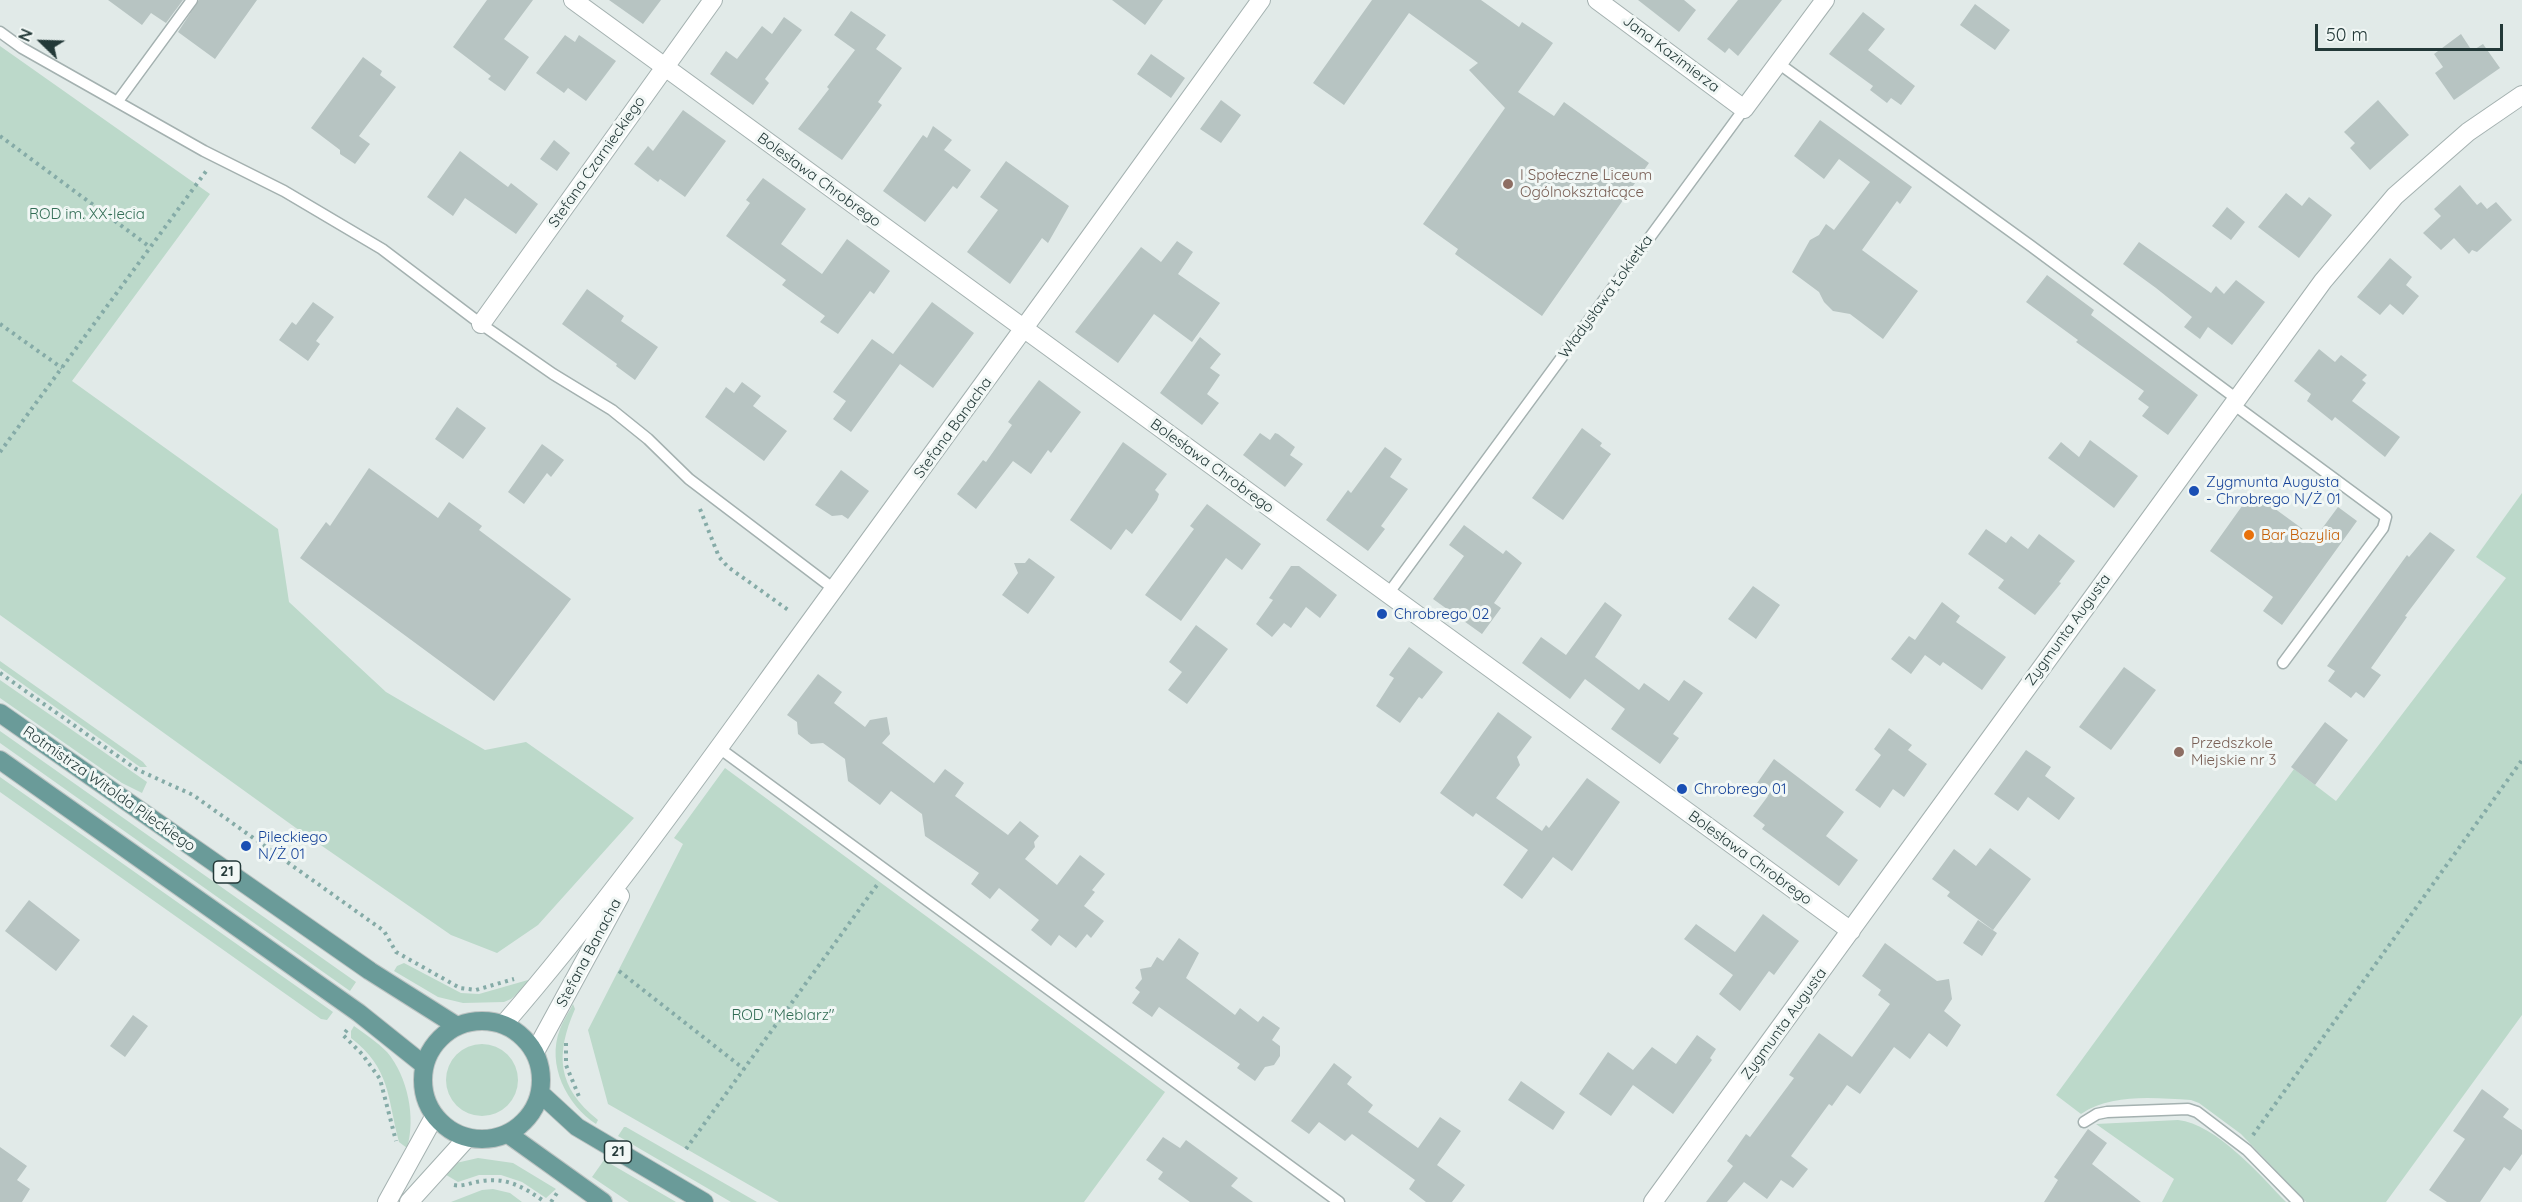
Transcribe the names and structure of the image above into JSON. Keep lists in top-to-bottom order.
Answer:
{
  "streets": {
    "main road": ["Rotmistrza Witolda Pileckiego", "21"],
    "street": [
      "Jana Kazimierza",
      "Stefana Czarnieckiego",
      "Bolesława Chrobrego",
      "Władysława Łokietka",
      "Stefana Banacha",
      "Zygmunta Augusta"
    ]
  },
  "crossings": [
    ["Jana Kazimierza", "Władysława Łokietka"],
    ["Stefana Czarnieckiego", "Bolesława Chrobrego"],
    ["Bolesława Chrobrego", "Władysława Łokietka"],
    ["Bolesława Chrobrego", "Stefana Banacha"],
    ["Bolesława Chrobrego", "Zygmunta Augusta"],
    ["Stefana Banacha", "Rotmistrza Witolda Pileckiego"],
    ["Stefana Banacha", "21"],
    ["Rotmistrza Witolda Pileckiego", "21"]
  ],
  "parks": ["ROD im. XX-lecia", "ROD \"Meblarz\""],
  "places": [
    "I Społeczne Liceum Ogólnokształcące",
    "Zygmunta Augusta - Chrobrego N/Ż 01",
    "Bar Bazylia",
    "Chrobrego 02",
    "Przedszkole Miejskie nr 3",
    "Chrobrego 01",
    "Pileckiego N/Ż 01"
  ],
  "scale_bar": "50 m",
  "north": "top left"
}
